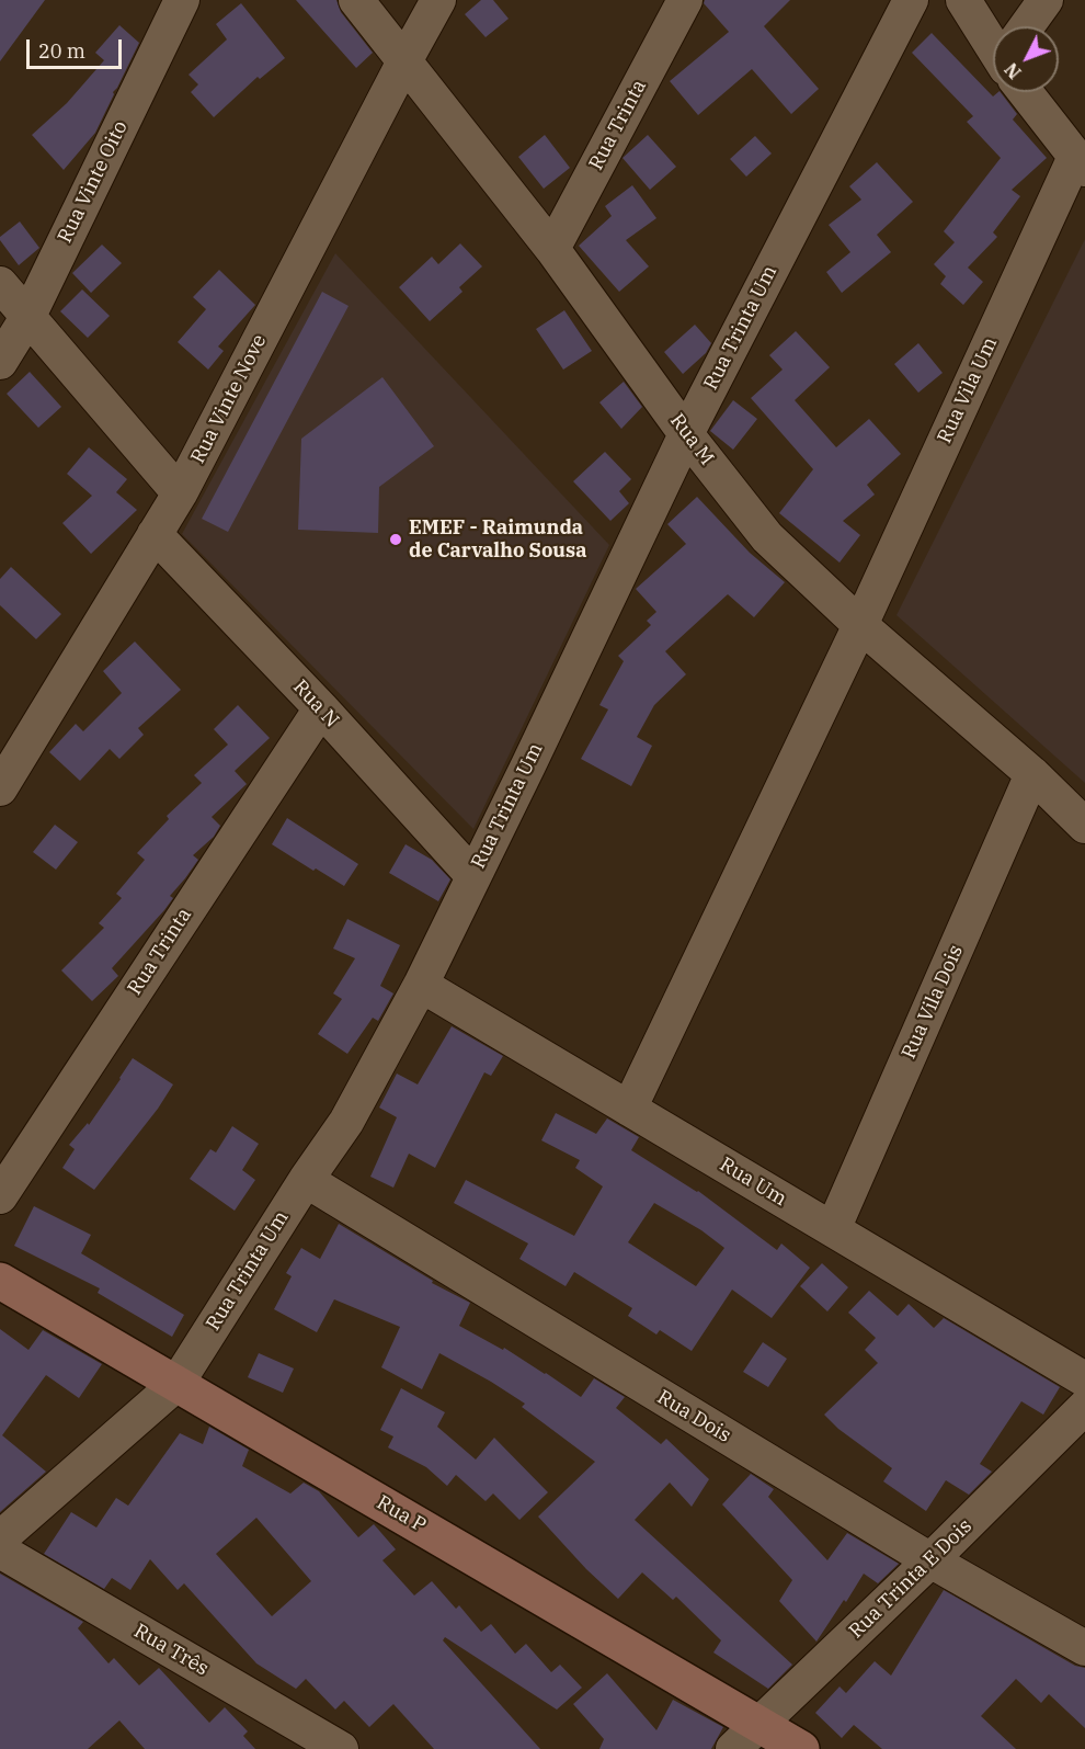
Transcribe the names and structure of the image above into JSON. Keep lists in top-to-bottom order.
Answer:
{
  "streets": {
    "street": [
      "Rua Trinta",
      "Rua Vinte Oito",
      "Rua Trinta Um",
      "Rua Vila Um",
      "Rua Vinte Nove",
      "Rua M",
      "Rua N",
      "Rua Vila Dois",
      "Rua Um",
      "Rua Dois",
      "Rua P",
      "Rua Trinta E Dois",
      "Rua Três"
    ]
  },
  "crossings": [
    ["Rua Trinta", "Rua M"],
    ["Rua Trinta", "Rua N"],
    ["Rua Trinta Um", "Rua M"],
    ["Rua Trinta Um", "Rua N"],
    ["Rua Trinta Um", "Rua Um"],
    ["Rua Trinta Um", "Rua Dois"],
    ["Rua Trinta Um", "Rua P"],
    ["Rua Vila Um", "Rua M"],
    ["Rua Vila Um", "Rua Um"],
    ["Rua Vinte Nove", "Rua M"],
    ["Rua Vinte Nove", "Rua N"],
    ["Rua M", "Rua Vila Dois"],
    ["Rua Vila Dois", "Rua Um"],
    ["Rua Dois", "Rua Trinta E Dois"],
    ["Rua P", "Rua Trinta E Dois"]
  ],
  "places": ["EMEF - Raimunda de Carvalho Sousa"],
  "scale_bar": "20 m",
  "north": "bottom left"
}
